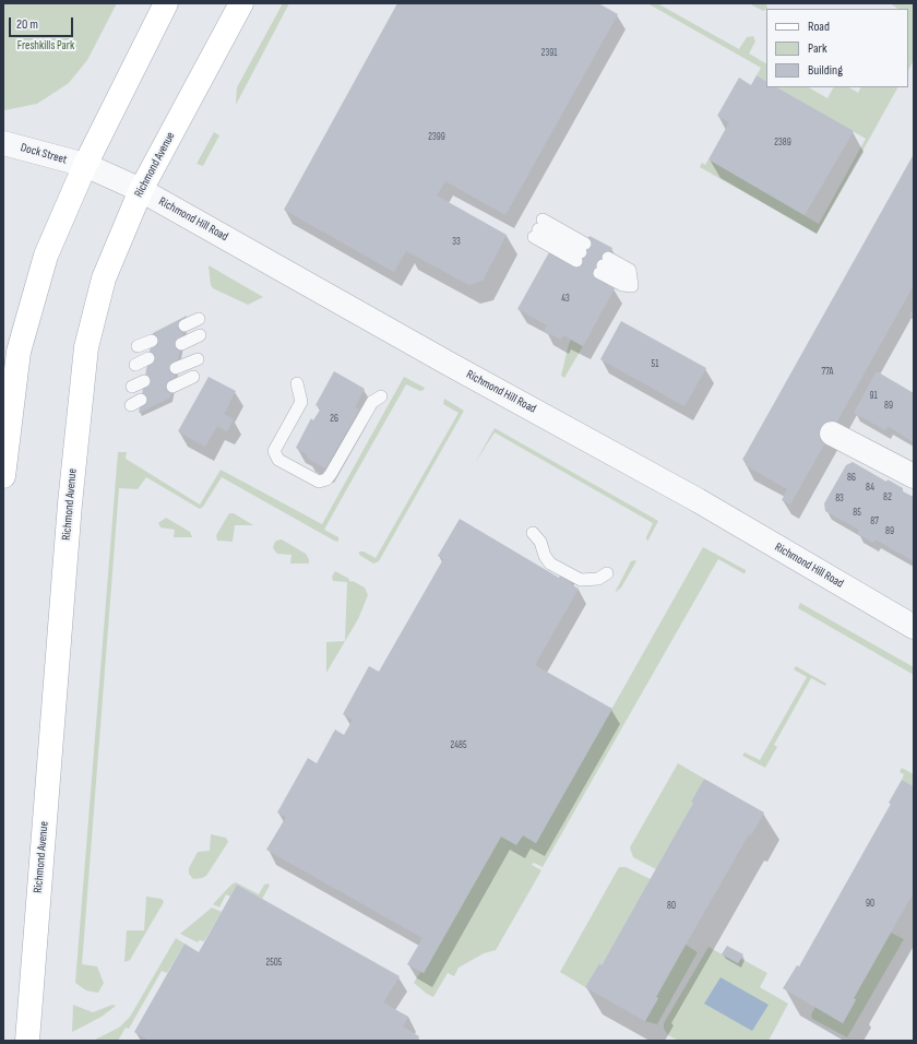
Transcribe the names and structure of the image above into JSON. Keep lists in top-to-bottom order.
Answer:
{
  "streets": {
    "main road": ["Richmond Avenue"],
    "street": ["Dock Street", "Richmond Hill Road"]
  },
  "crossings": [
    ["Dock Street", "Richmond Hill Road"],
    ["Richmond Avenue", "Richmond Hill Road"]
  ],
  "parks": ["Freshkills Park"],
  "house_numbers": [
    "2391",
    "2399",
    "2389",
    "33",
    "43",
    "51",
    "77A",
    "91",
    "89",
    "26",
    "86",
    "84",
    "82",
    "83",
    "85",
    "87",
    "89",
    "2485",
    "90",
    "80",
    "2505"
  ],
  "legend": ["Road", "Park", "Building"],
  "scale_bar": "20 m"
}
